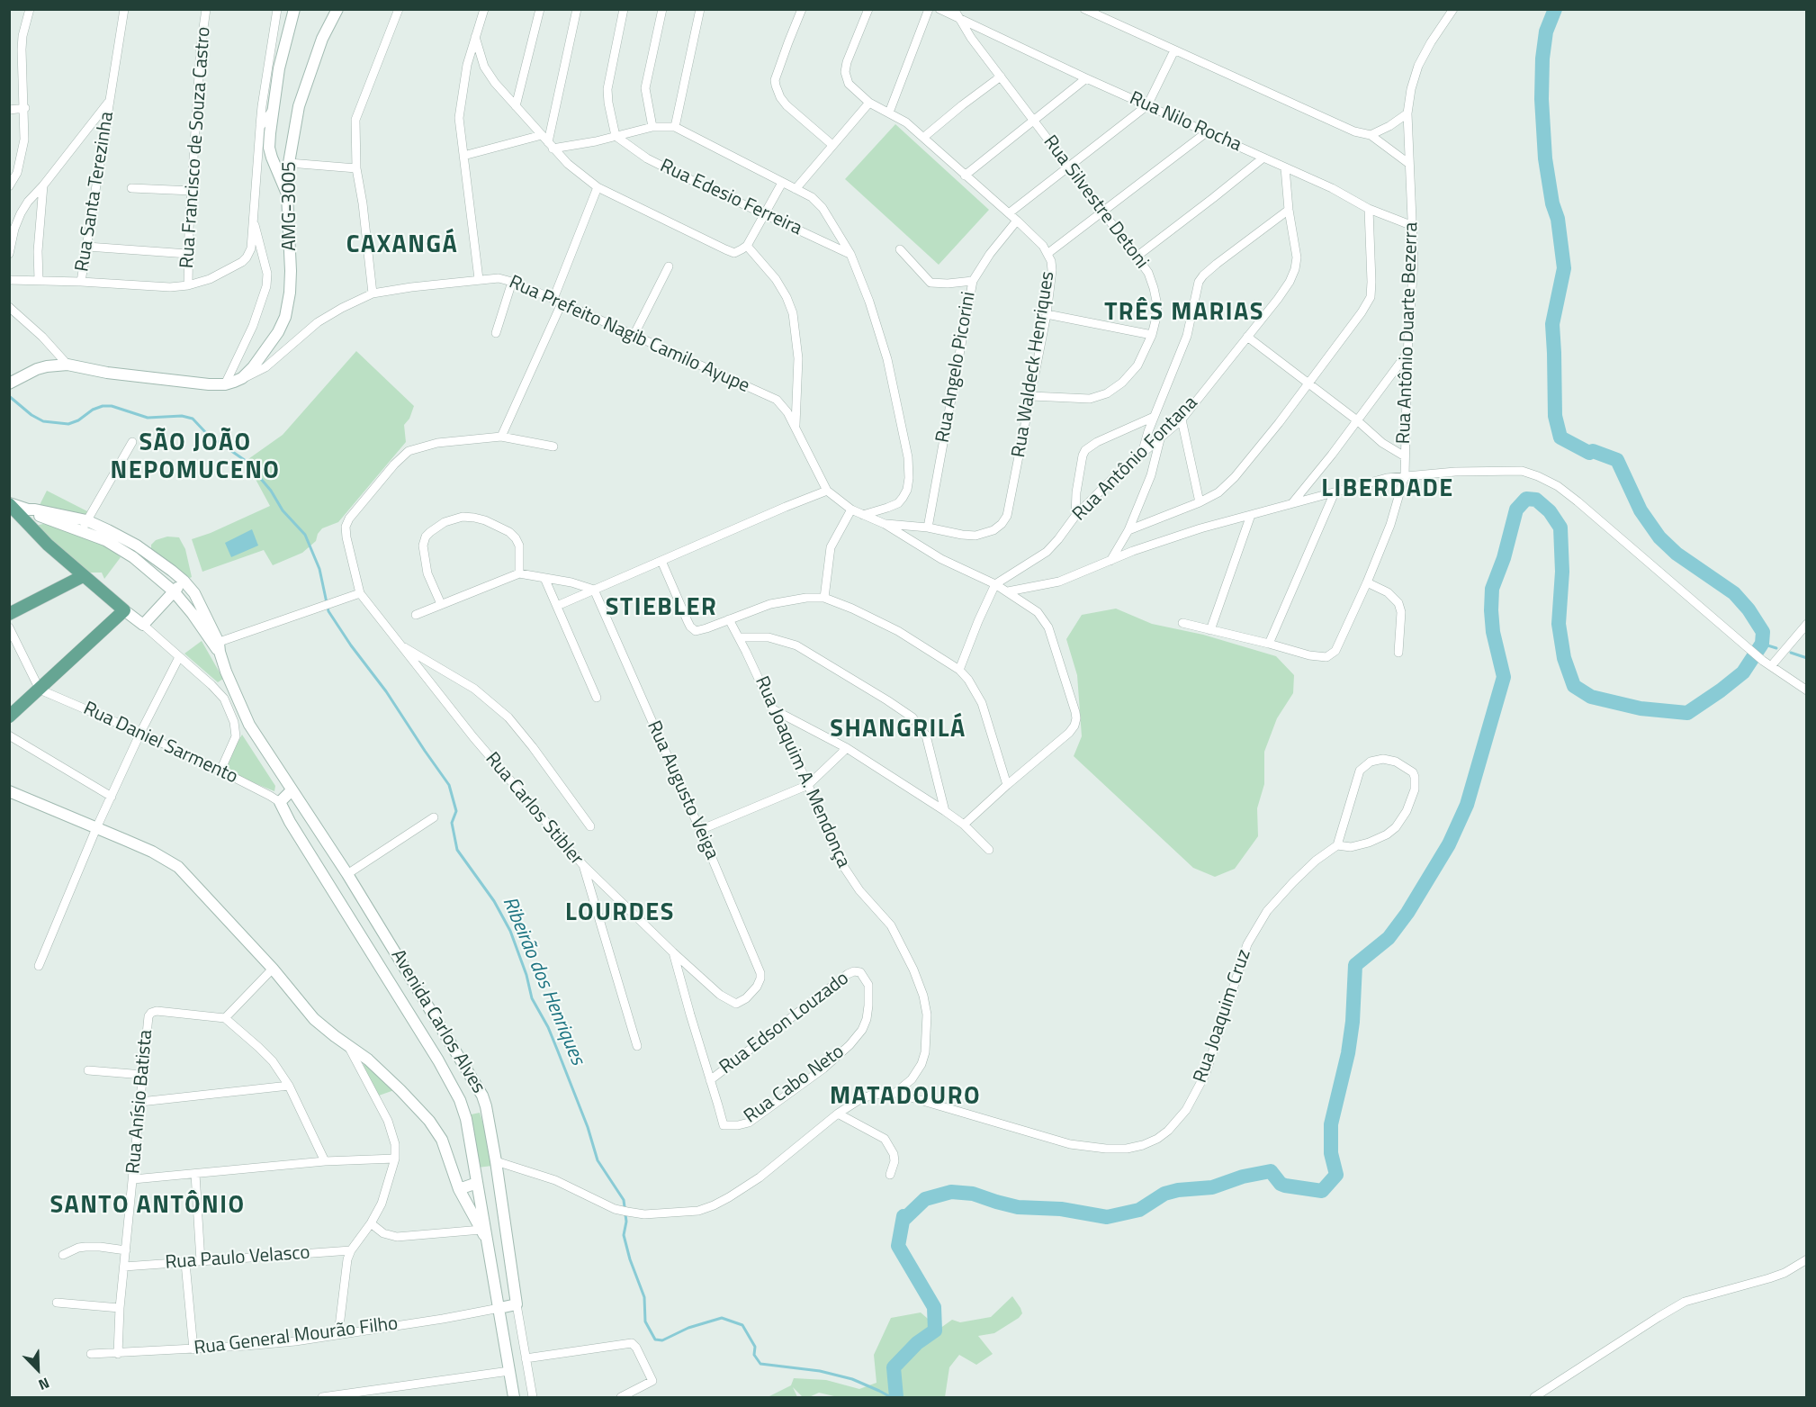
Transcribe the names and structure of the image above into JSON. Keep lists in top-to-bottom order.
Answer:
{
  "streets": {
    "main road": ["AMG-3005", "Avenida Carlos Alves"],
    "street": [
      "Rua Nilo Rocha",
      "Rua Francisco de Souza Castro",
      "Rua Santa Terezinha",
      "Rua Edesio Ferreira",
      "Rua Silvestre Detoni",
      "Rua Antônio Duarte Bezerra",
      "Rua Prefeito Nagib Camilo Ayupe",
      "Rua Waldeck Henriques",
      "Rua Angelo Picorini",
      "Rua Antônio Fontana",
      "Rua Daniel Sarmento",
      "Rua Joaquim A. Mendonça",
      "Rua Augusto Veiga",
      "Rua Carlos Stibler",
      "Rua Joaquim Cruz",
      "Rua Edson Louzado",
      "Rua Cabo Neto",
      "Rua Anísio Batista",
      "Rua Paulo Velasco",
      "Rua General Mourão Filho"
    ]
  },
  "crossings": [
    ["Rua Nilo Rocha", "Rua Silvestre Detoni"],
    ["Rua Nilo Rocha", "Rua Antônio Duarte Bezerra"],
    ["Rua Nilo Rocha", "Rua Antônio Fontana"],
    ["Rua Silvestre Detoni", "Rua Waldeck Henriques"],
    ["AMG-3005", "Rua Prefeito Nagib Camilo Ayupe"],
    ["Rua Prefeito Nagib Camilo Ayupe", "Rua Waldeck Henriques"],
    ["Rua Waldeck Henriques", "Rua Angelo Picorini"],
    ["Rua Joaquim A. Mendonça", "Rua Joaquim Cruz"],
    ["Rua Joaquim Cruz", "Avenida Carlos Alves"],
    ["Rua Edson Louzado", "Rua Cabo Neto"],
    ["Rua Anísio Batista", "Rua Paulo Velasco"],
    ["Rua Anísio Batista", "Rua General Mourão Filho"]
  ],
  "districts": [
    "CAXANGÁ",
    "TRÊS MARIAS",
    "SÃO JOÃO NEPOMUCENO",
    "LIBERDADE",
    "STIEBLER",
    "SHANGRILÁ",
    "LOURDES",
    "MATADOURO",
    "SANTO ANTÔNIO"
  ],
  "water": ["Ribeirão dos Henriques"],
  "north": "bottom right"
}
